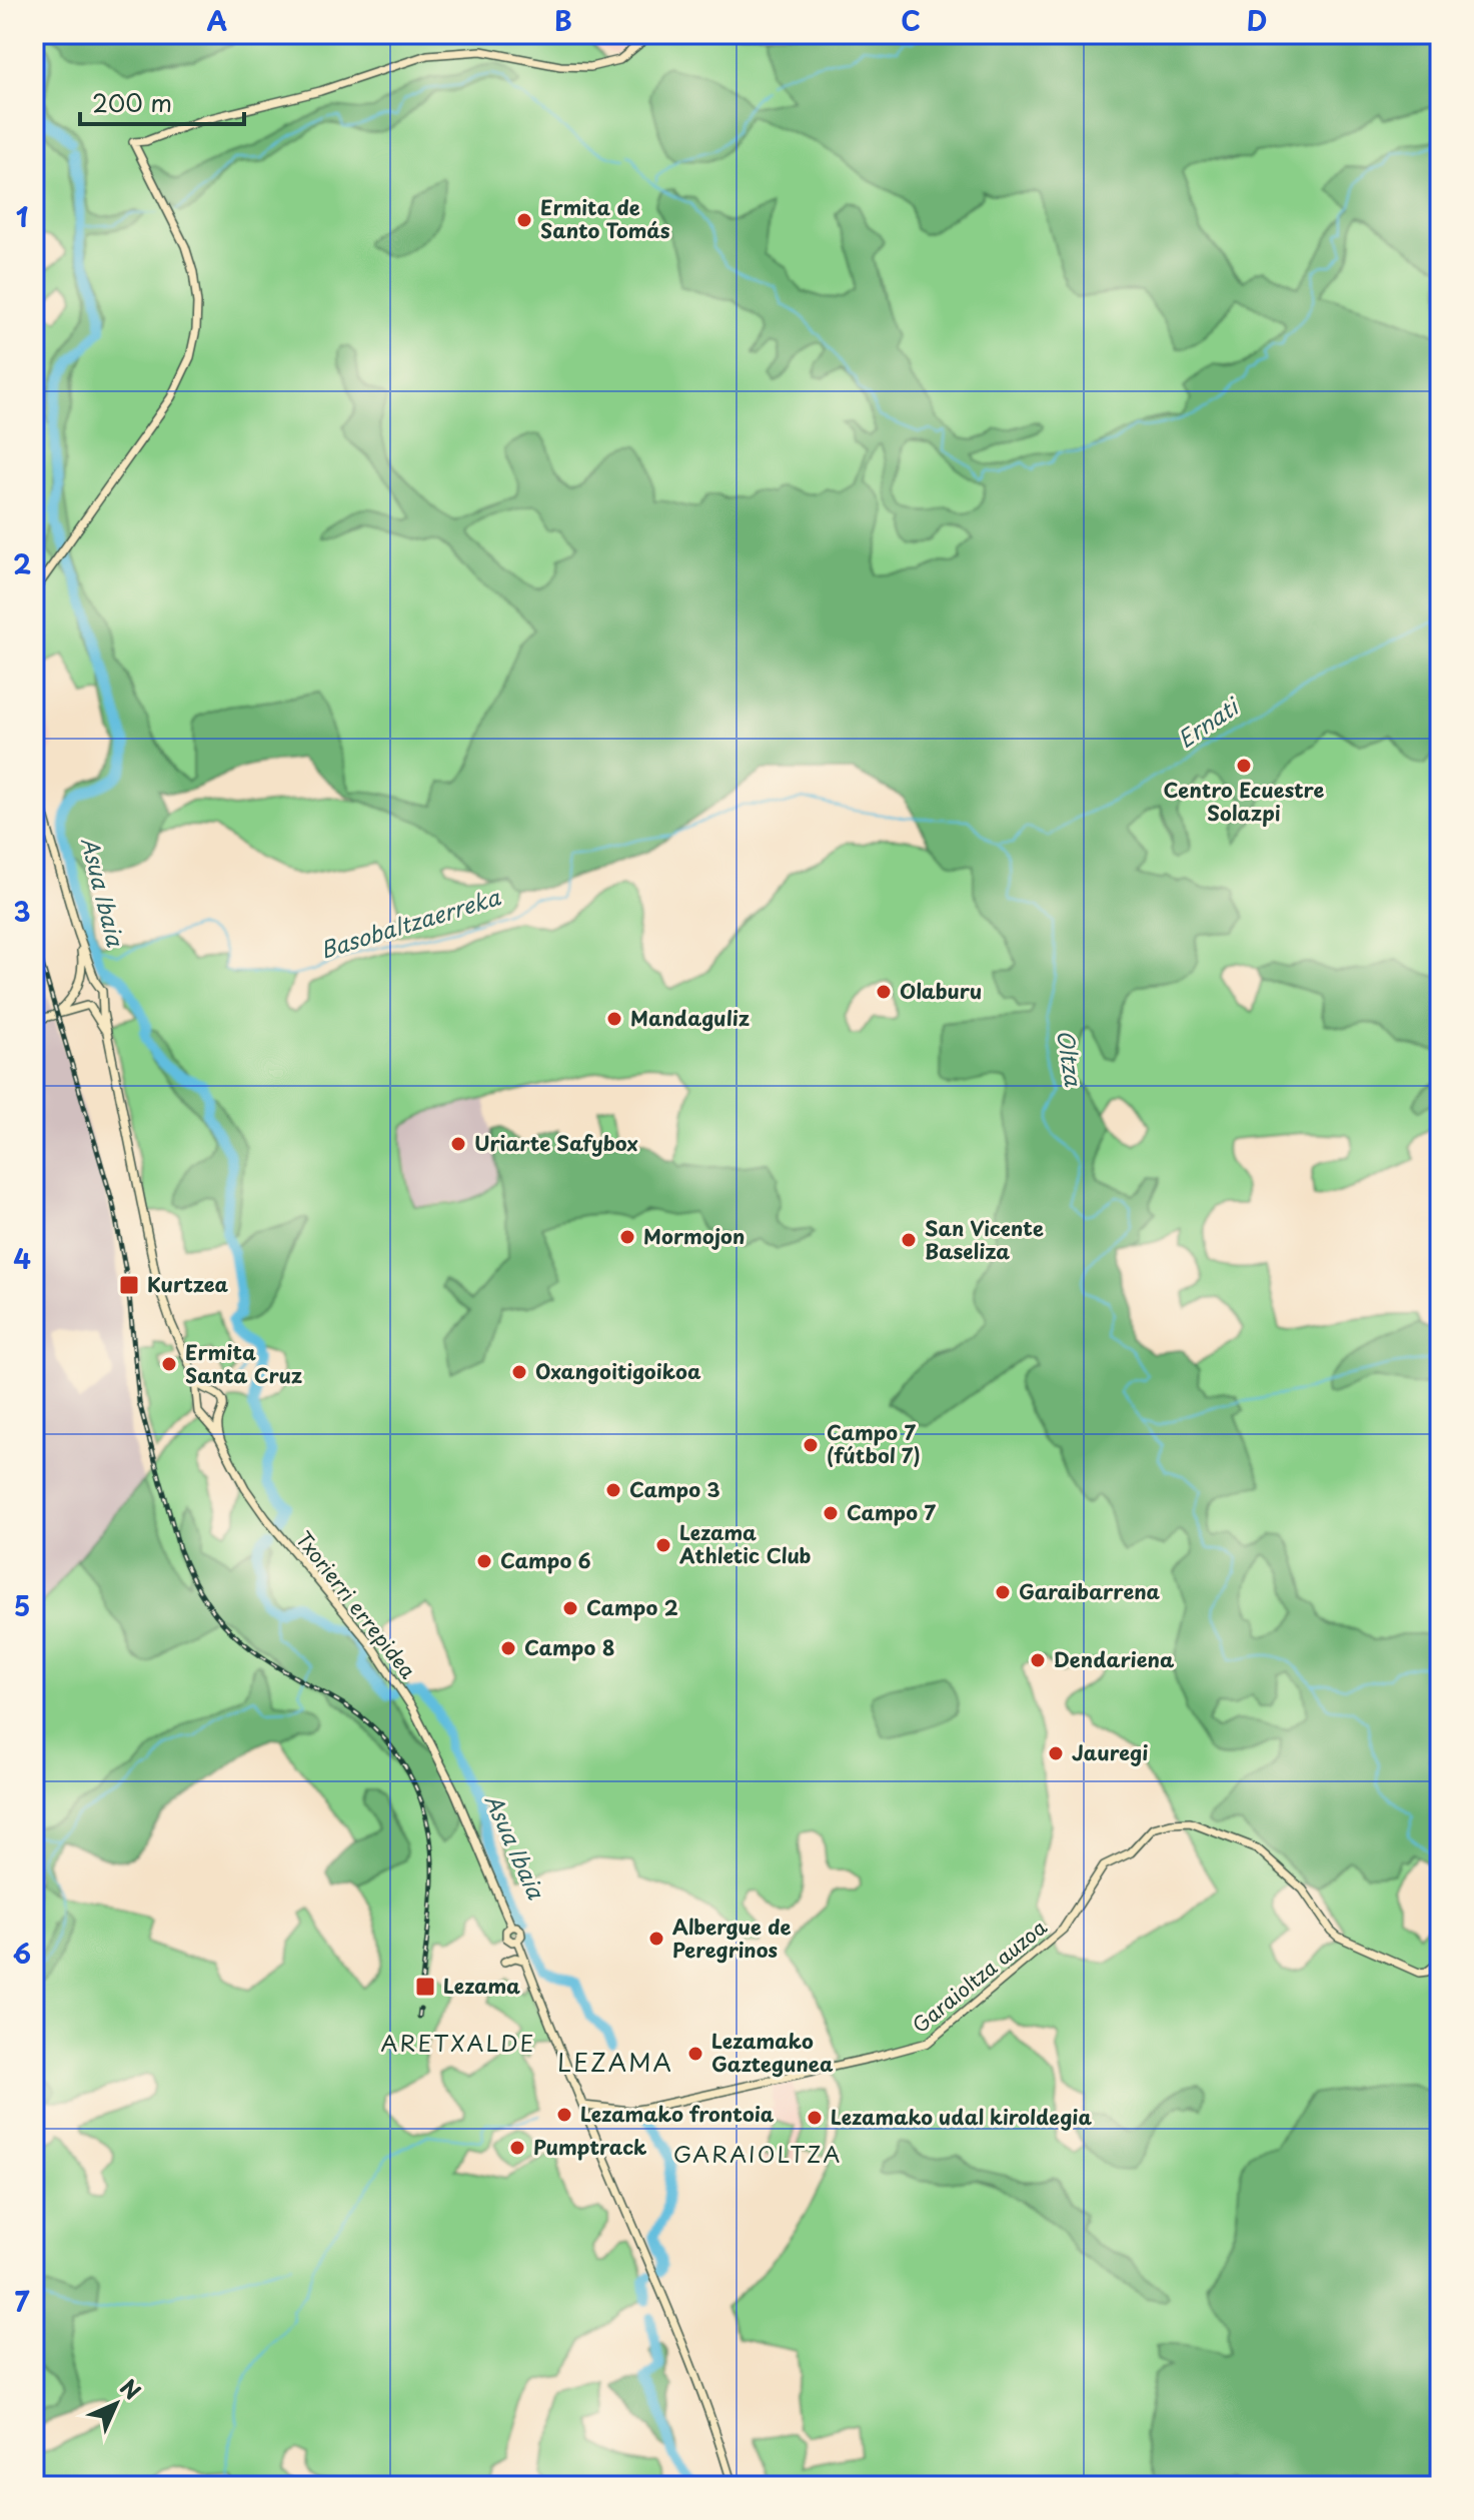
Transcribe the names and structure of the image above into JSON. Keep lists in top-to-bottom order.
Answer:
{
  "streets": {
    "street": ["Txorierri errepidea", "Garaioltza auzoa"]
  },
  "districts": ["ARETXALDE", "LEZAMA", "GARAIOLTZA"],
  "water": [
    "Ernati",
    "Asua Ibaia",
    "Basobaltzaerreka",
    "Oltza"
  ],
  "places": {
    "other": [
      "Ermita de Santo Tomás",
      "Centro Ecuestre Solazpi",
      "Olaburu",
      "Mandaguliz",
      "Uriarte Safybox",
      "Mormojon",
      "San Vicente Baseliza",
      "Ermita Santa Cruz",
      "Oxangoitigoikoa",
      "Campo 7 (fútbol 7)",
      "Campo 3",
      "Campo 7",
      "Lezama Athletic Club",
      "Campo 6",
      "Garaibarrena",
      "Campo 2",
      "Campo 8",
      "Dendariena",
      "Jauregi",
      "Albergue de Peregrinos",
      "Lezamako Gaztegunea",
      "Lezamako frontoia",
      "Lezamako udal kiroldegia",
      "Pumptrack"
    ],
    "transit": ["Kurtzea", "Lezama"]
  },
  "scale_bar": "200 m",
  "north": "top right",
  "grid": {
    "columns": [
      "A",
      "B",
      "C",
      "D"
    ],
    "rows": [
      "1",
      "2",
      "3",
      "4",
      "5",
      "6",
      "7"
    ]
  }
}
